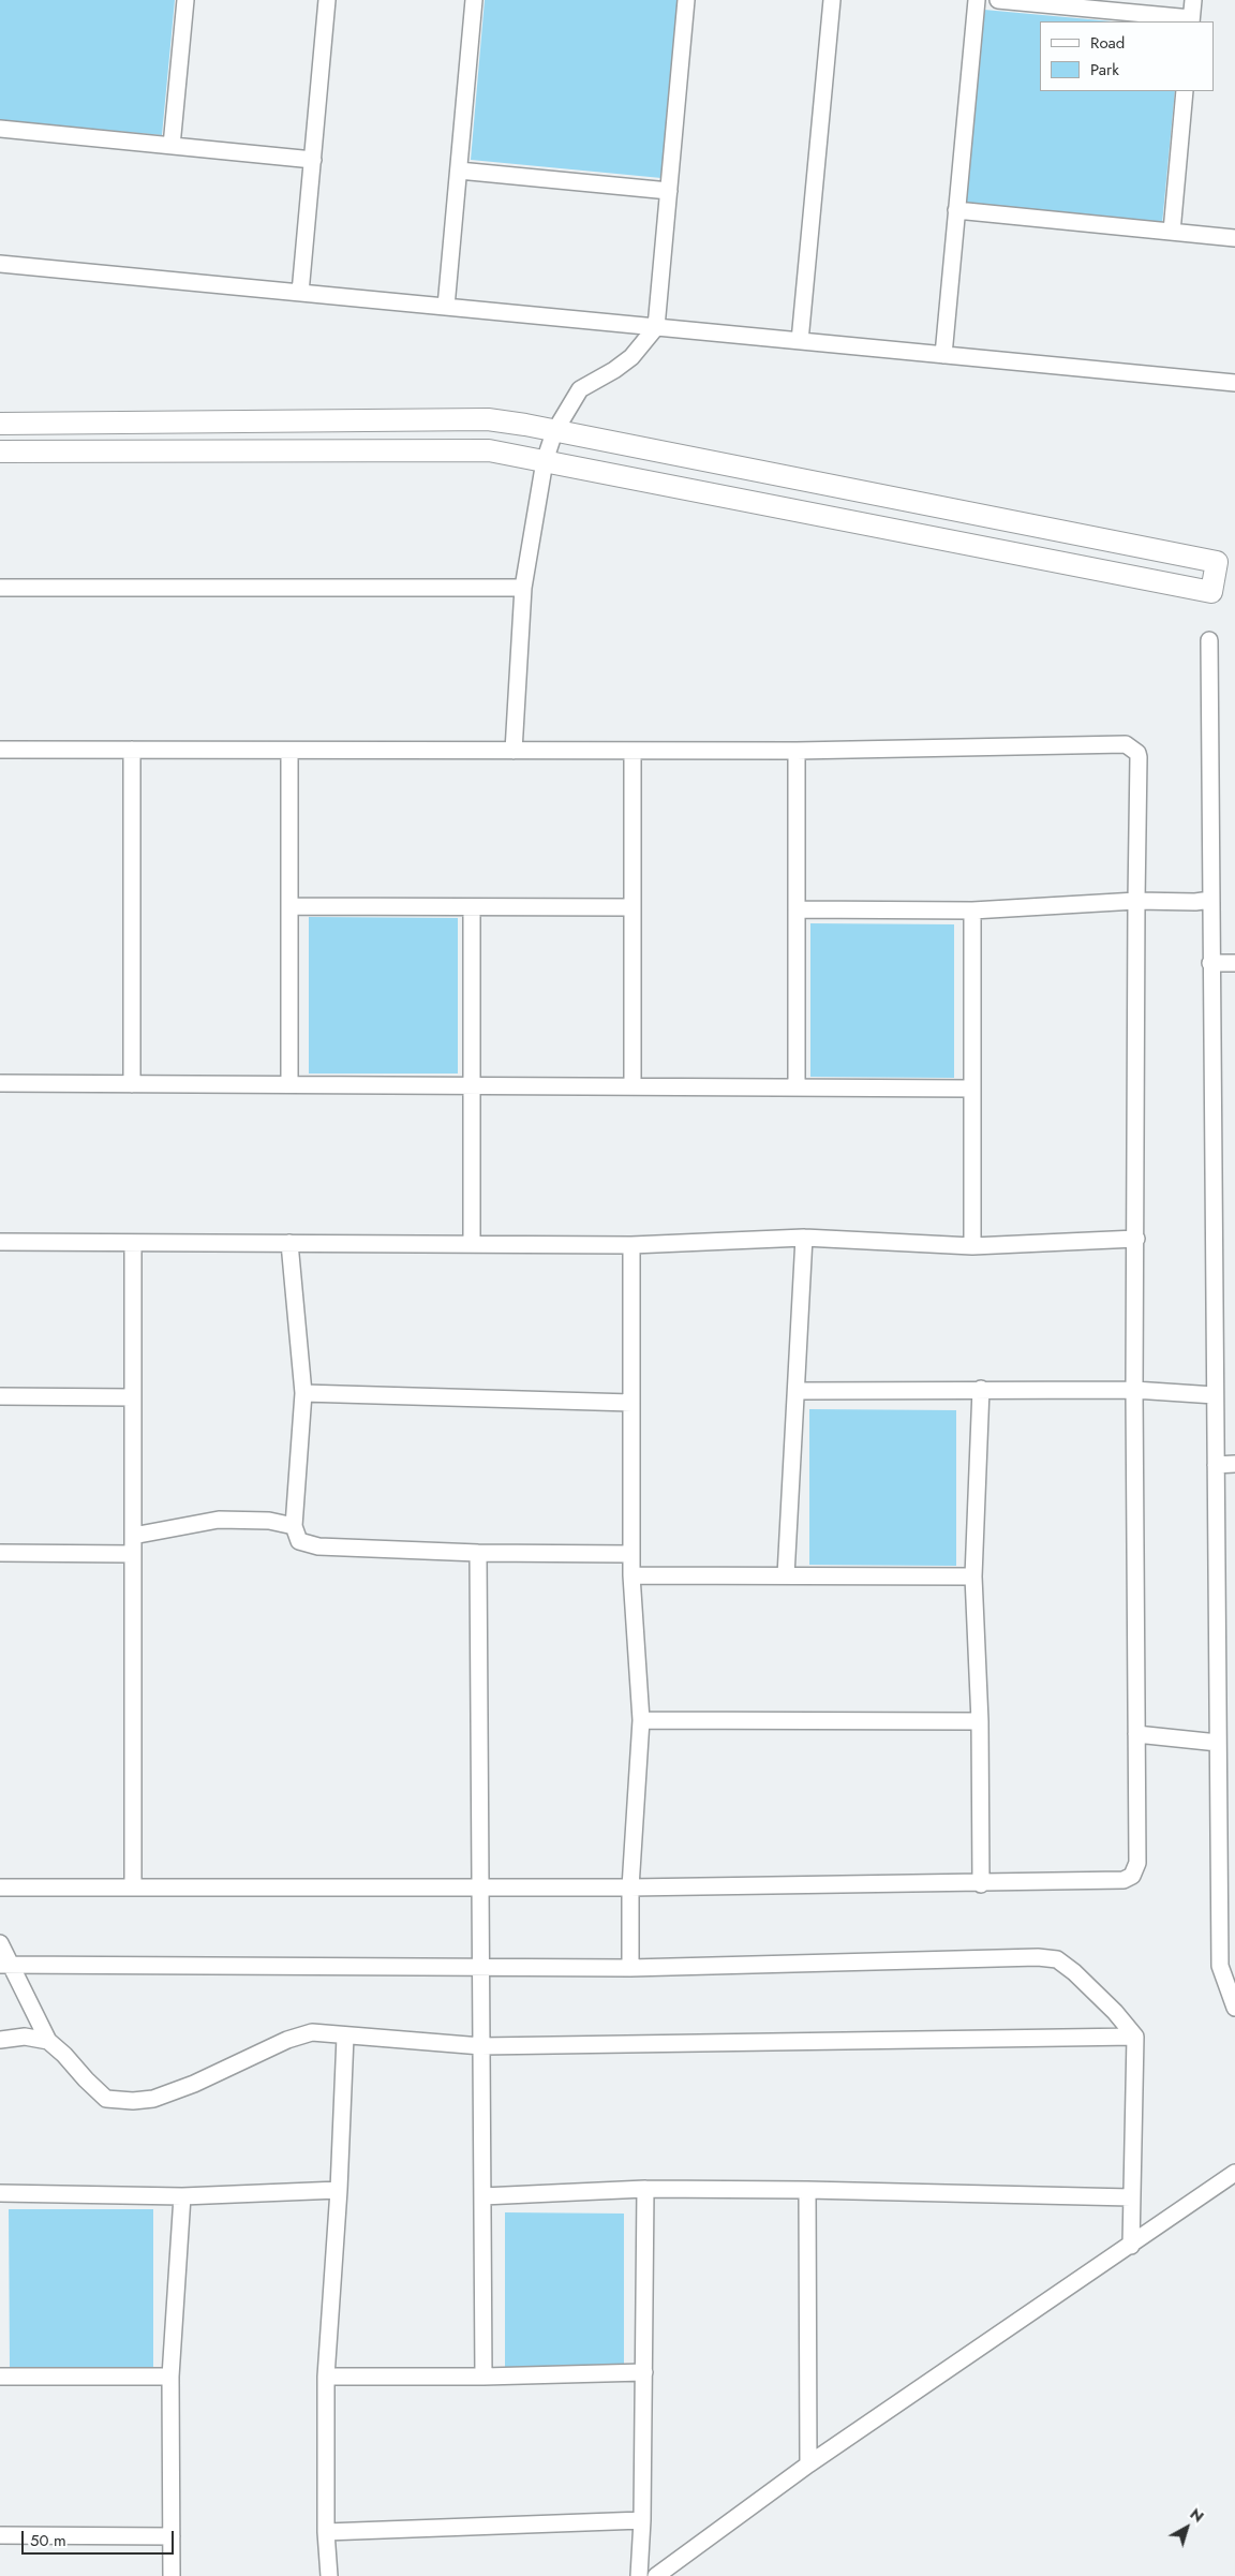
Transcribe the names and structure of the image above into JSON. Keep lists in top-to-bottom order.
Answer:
{
  "legend": ["Road", "Park"],
  "scale_bar": "50 m",
  "north": "top right"
}
